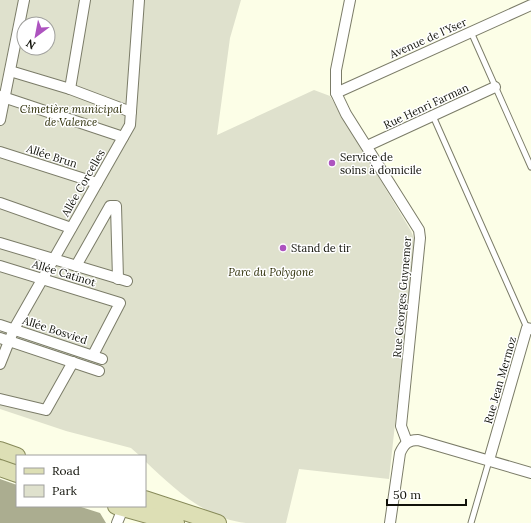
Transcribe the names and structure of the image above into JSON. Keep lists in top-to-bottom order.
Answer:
{
  "streets": {
    "street": [
      "Avenue de l'Yser",
      "Rue Henri Farman",
      "Allée Brun",
      "Allée Corcelles",
      "Allée Catinot",
      "Rue Georges Guynemer",
      "Allée Bosvied",
      "Rue Jean Mermoz"
    ]
  },
  "crossings": [
    ["Avenue de l'Yser", "Rue Georges Guynemer"],
    ["Rue Henri Farman", "Rue Georges Guynemer"],
    ["Rue Henri Farman", "Rue Jean Mermoz"],
    ["Allée Brun", "Allée Corcelles"],
    ["Allée Corcelles", "Allée Catinot"],
    ["Allée Corcelles", "Allée Bosvied"],
    ["Allée Catinot", "Allée Bosvied"]
  ],
  "parks": ["Cimetière municipal de Valence", "Parc du Polygone"],
  "places": ["Service de soins à domicile", "Stand de tir"],
  "legend": ["Road", "Park"],
  "scale_bar": "50 m",
  "north": "bottom left"
}
